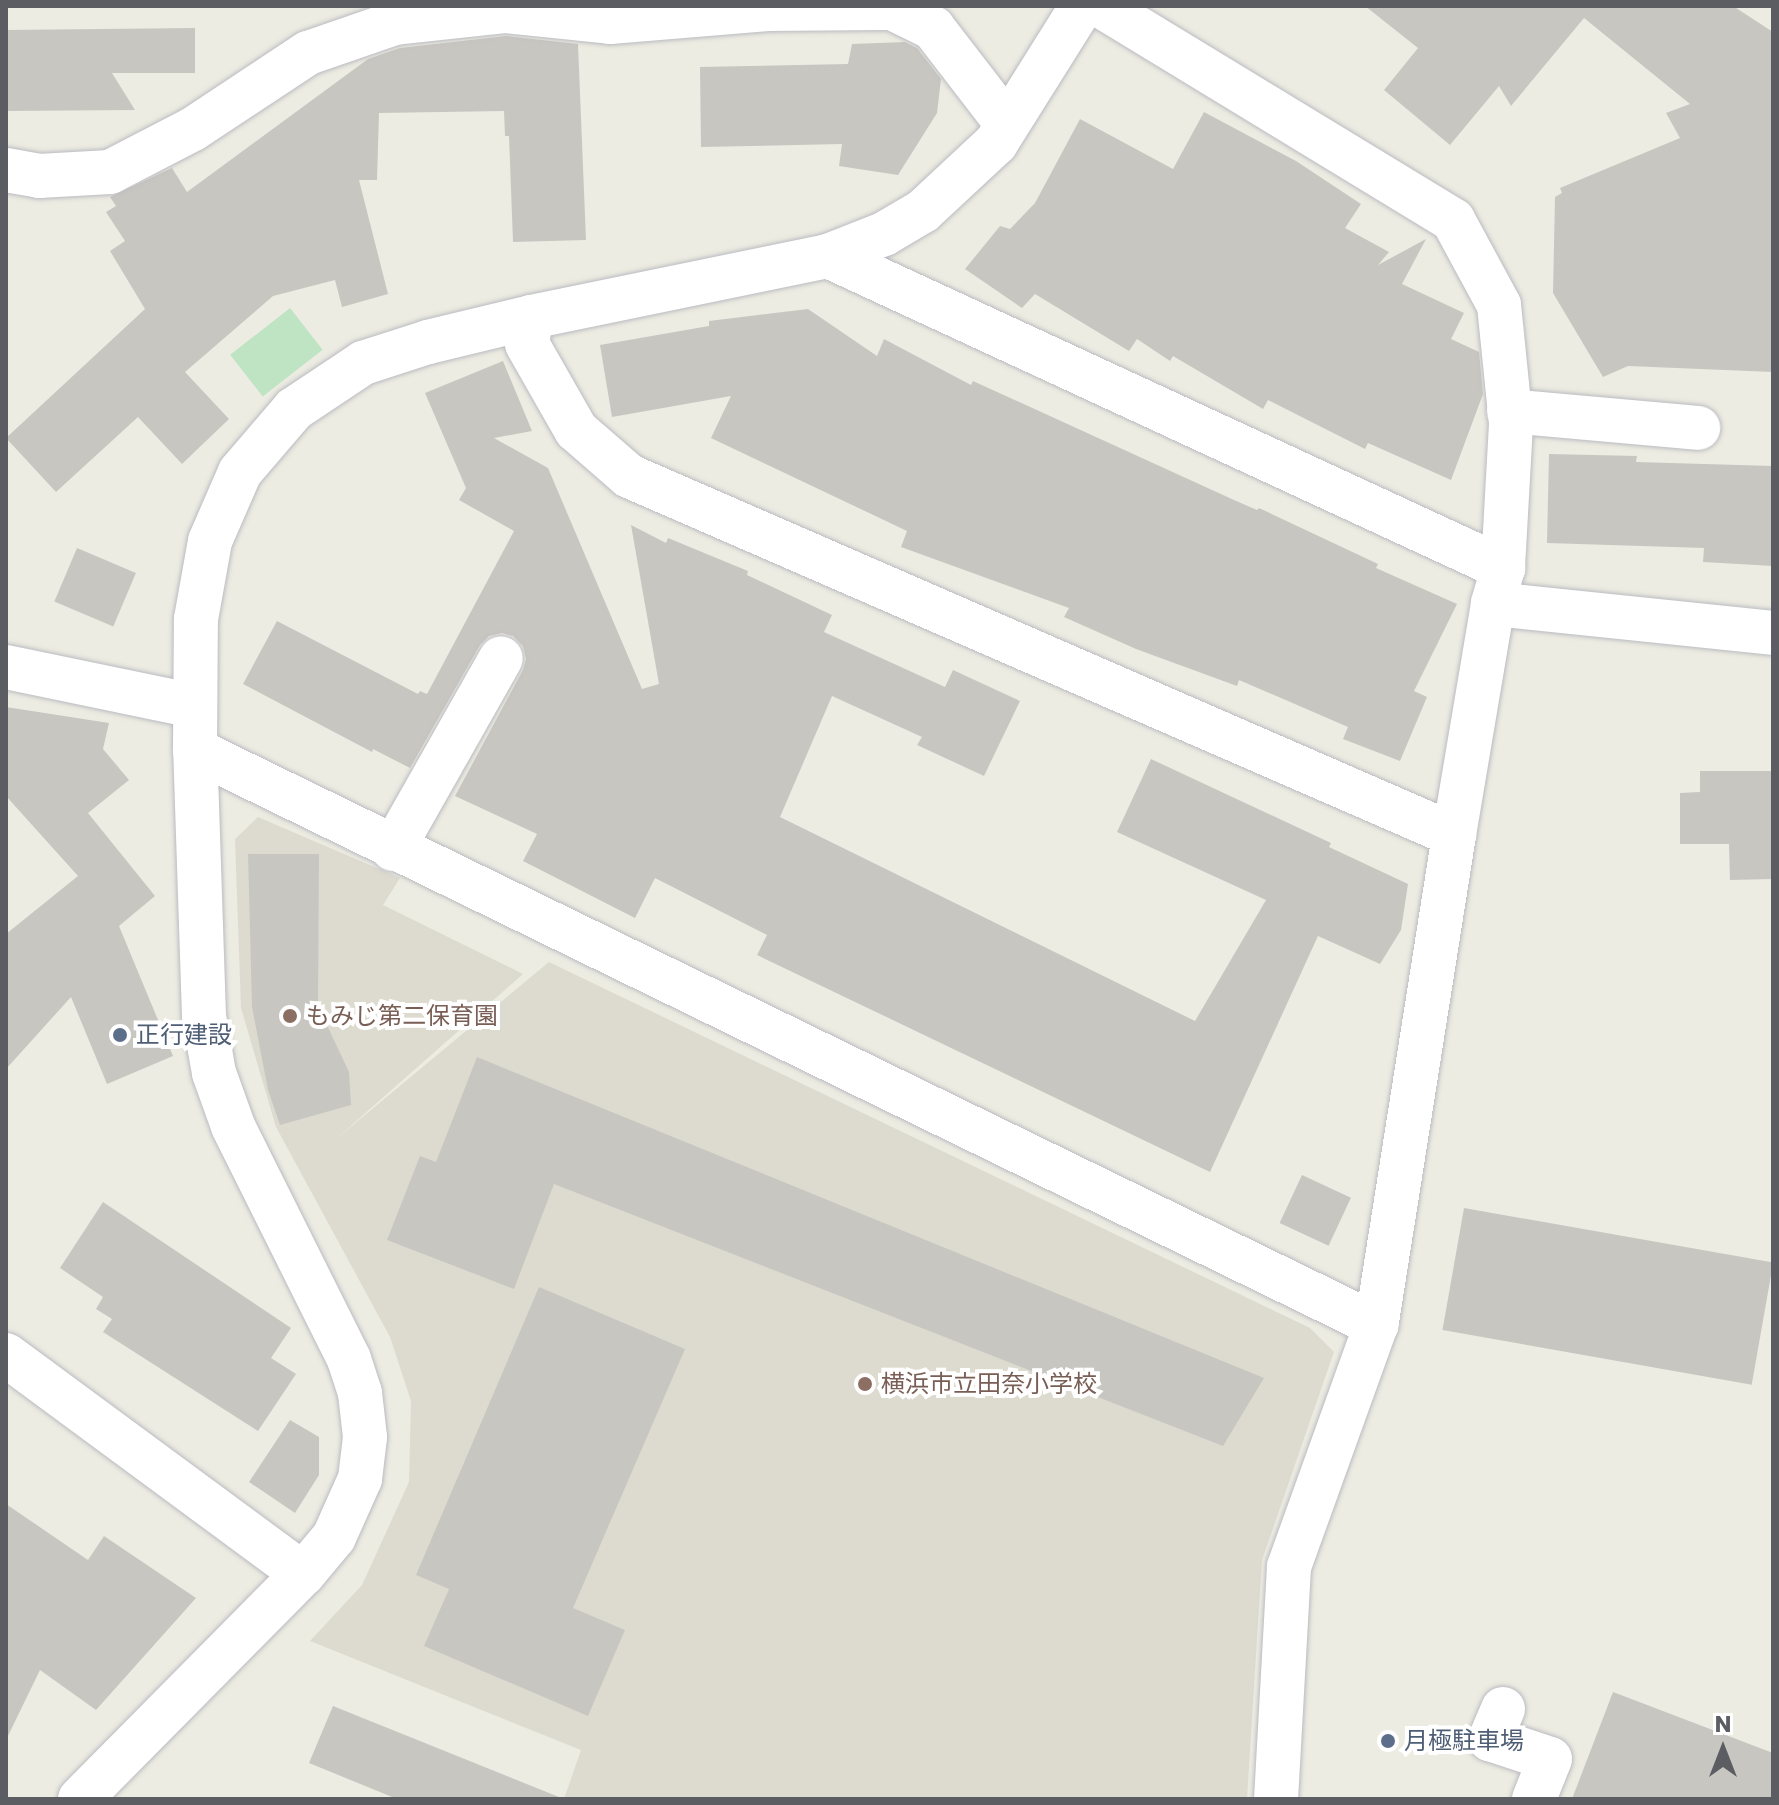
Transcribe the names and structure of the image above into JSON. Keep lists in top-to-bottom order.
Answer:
{
  "places": [
    "もみじ第二保育園",
    "正行建設",
    "横浜市立田奈小学校",
    "月極駐車場"
  ],
  "north": "top"
}
